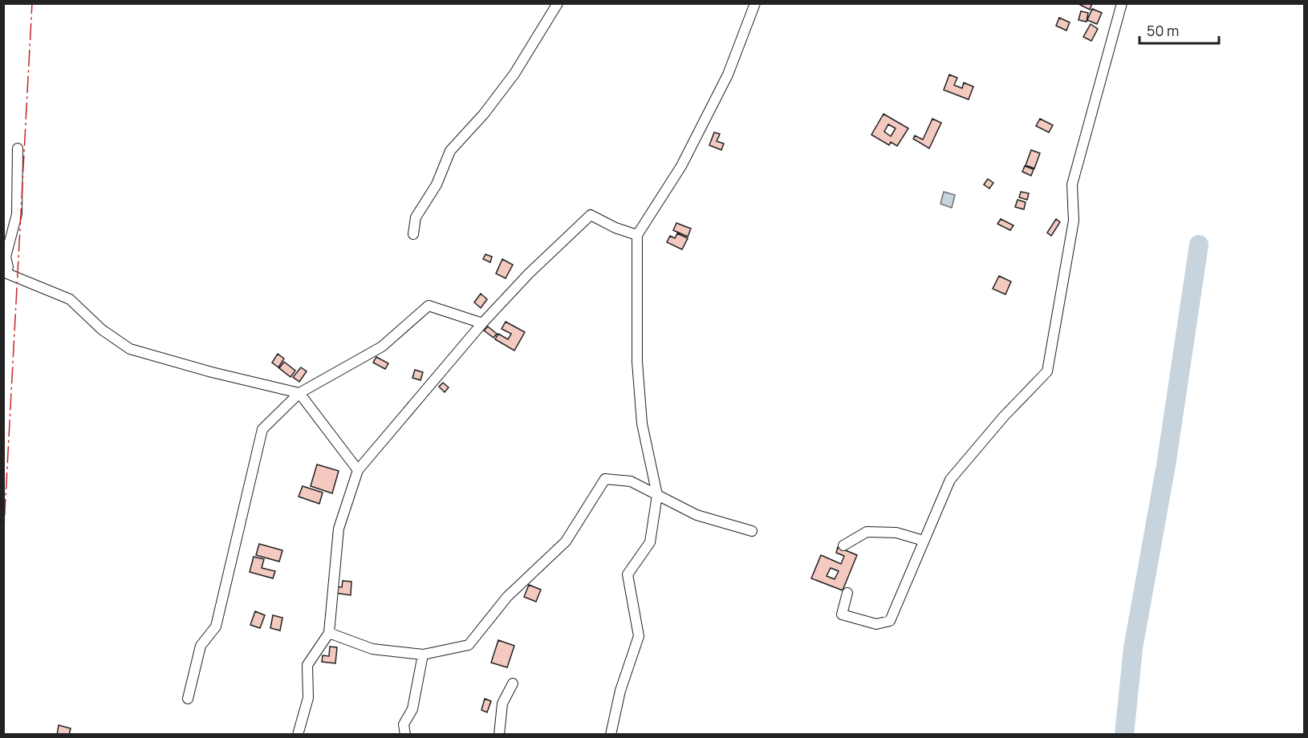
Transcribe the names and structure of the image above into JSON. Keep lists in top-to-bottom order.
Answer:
{
  "scale_bar": "50 m"
}
